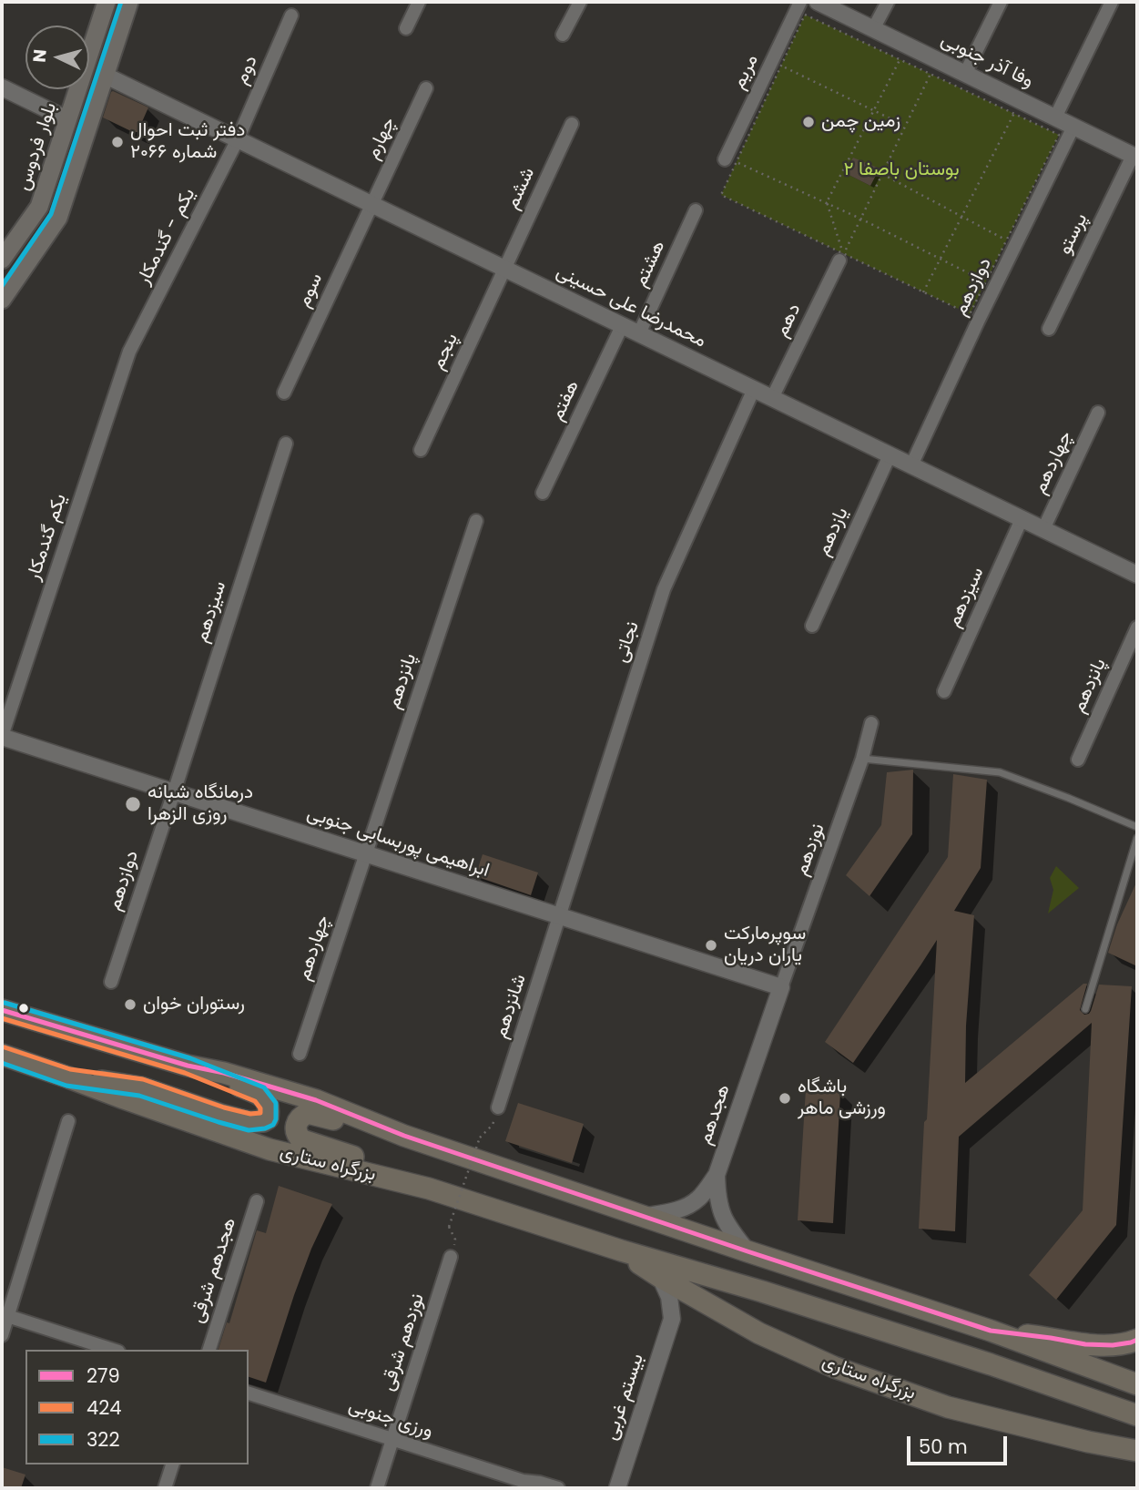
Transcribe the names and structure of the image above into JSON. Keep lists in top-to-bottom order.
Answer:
{
  "streets": {
    "highway": ["بزرگراه ستاری"],
    "main road": ["بلوار فردوس"],
    "street": [
      "وفا آذر جنوبی",
      "دوم",
      "مریم",
      "چهارم",
      "ششم",
      "پرستو",
      "یکم - گندمکار",
      "هشتم",
      "دوازدهم",
      "سوم",
      "محمدرضا علی حسینی",
      "دهم",
      "پنجم",
      "هفتم",
      "چهاردهم",
      "یازدهم",
      "یکم گندمکار",
      "سیزدهم",
      "نجاتی",
      "پانزدهم",
      "ابراهیمی پوربسابی جنوبی",
      "نوزدهم",
      "شانزدهم",
      "هجدهم",
      "هجدهم شرقی",
      "نوزدهم شرقی",
      "بیستم غربی",
      "ورزی جنوبی"
    ]
  },
  "crossings": [
    ["وفا آذر جنوبی", "پرستو"],
    ["وفا آذر جنوبی", "دوازدهم"],
    ["دوم", "یکم - گندمکار"],
    ["دوم", "محمدرضا علی حسینی"],
    ["چهارم", "سوم"],
    ["چهارم", "محمدرضا علی حسینی"],
    ["ششم", "محمدرضا علی حسینی"],
    ["ششم", "پنجم"],
    ["یکم - گندمکار", "محمدرضا علی حسینی"],
    ["یکم - گندمکار", "یکم گندمکار"],
    ["هشتم", "محمدرضا علی حسینی"],
    ["دوازدهم", "محمدرضا علی حسینی"],
    ["دوازدهم", "سیزدهم"],
    ["دوازدهم", "ابراهیمی پوربسابی جنوبی"],
    ["سوم", "محمدرضا علی حسینی"],
    ["محمدرضا علی حسینی", "دهم"],
    ["محمدرضا علی حسینی", "پنجم"],
    ["محمدرضا علی حسینی", "هفتم"],
    ["محمدرضا علی حسینی", "چهاردهم"],
    ["محمدرضا علی حسینی", "یازدهم"],
    ["محمدرضا علی حسینی", "سیزدهم"],
    ["محمدرضا علی حسینی", "نجاتی"],
    ["چهاردهم", "پانزدهم"],
    ["چهاردهم", "ابراهیمی پوربسابی جنوبی"],
    ["یکم گندمکار", "ابراهیمی پوربسابی جنوبی"],
    ["سیزدهم", "ابراهیمی پوربسابی جنوبی"],
    ["نجاتی", "ابراهیمی پوربسابی جنوبی"],
    ["نجاتی", "شانزدهم"],
    ["پانزدهم", "ابراهیمی پوربسابی جنوبی"],
    ["ابراهیمی پوربسابی جنوبی", "نوزدهم"],
    ["ابراهیمی پوربسابی جنوبی", "شانزدهم"],
    ["ابراهیمی پوربسابی جنوبی", "هجدهم"],
    ["نوزدهم", "هجدهم"],
    ["نوزدهم شرقی", "ورزی جنوبی"]
  ],
  "parks": ["بوستان باصفا ۲"],
  "places": [
    "زمین چمن",
    "دفتر ثبت احوال شماره ۲۰۶۶",
    "درمانگاه شبانه روزی الزهرا",
    "سوپرمارکت یاران دریان",
    "رستوران خوان",
    "باشگاه ورزشی ماهر"
  ],
  "lines": ["transit line 322", "transit line 279", "transit line 424"],
  "legend": ["279", "424", "322"],
  "scale_bar": "50 m",
  "north": "left"
}
